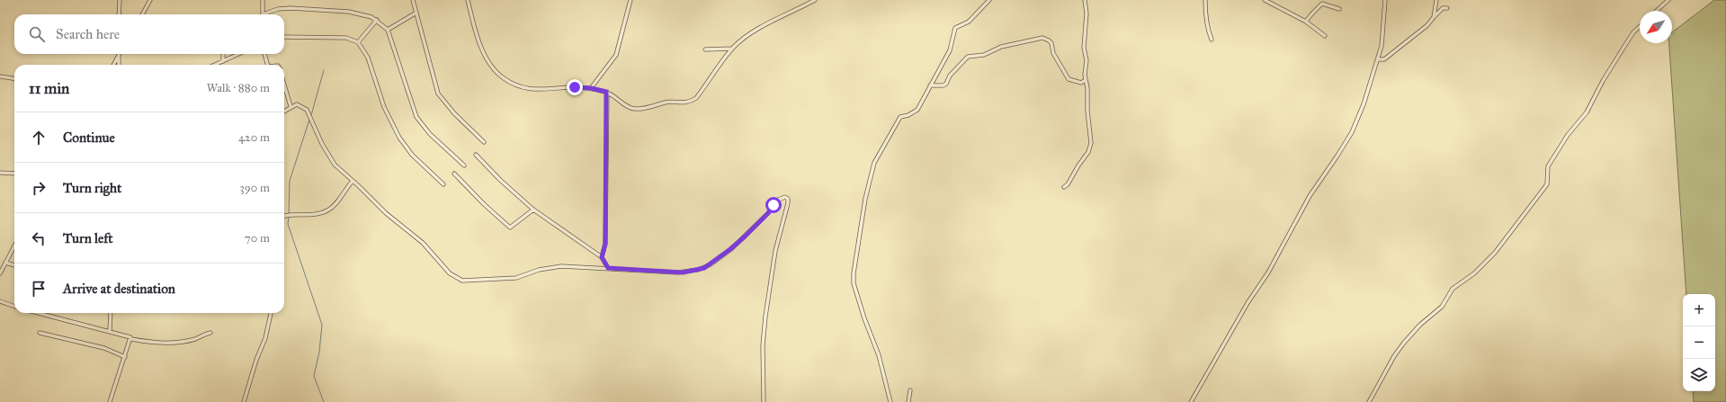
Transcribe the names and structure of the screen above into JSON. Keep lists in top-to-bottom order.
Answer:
{
  "north": "bottom left",
  "page": {
    "search": "Search here",
    "heading": ["11 min", "Walk · 880 m"],
    "list": [
      ["Continue", "420 m"],
      ["Turn right", "390 m"],
      ["Turn left", "70 m"],
      "Arrive at destination"
    ],
    "map_buttons": ["+", "−"]
  }
}
